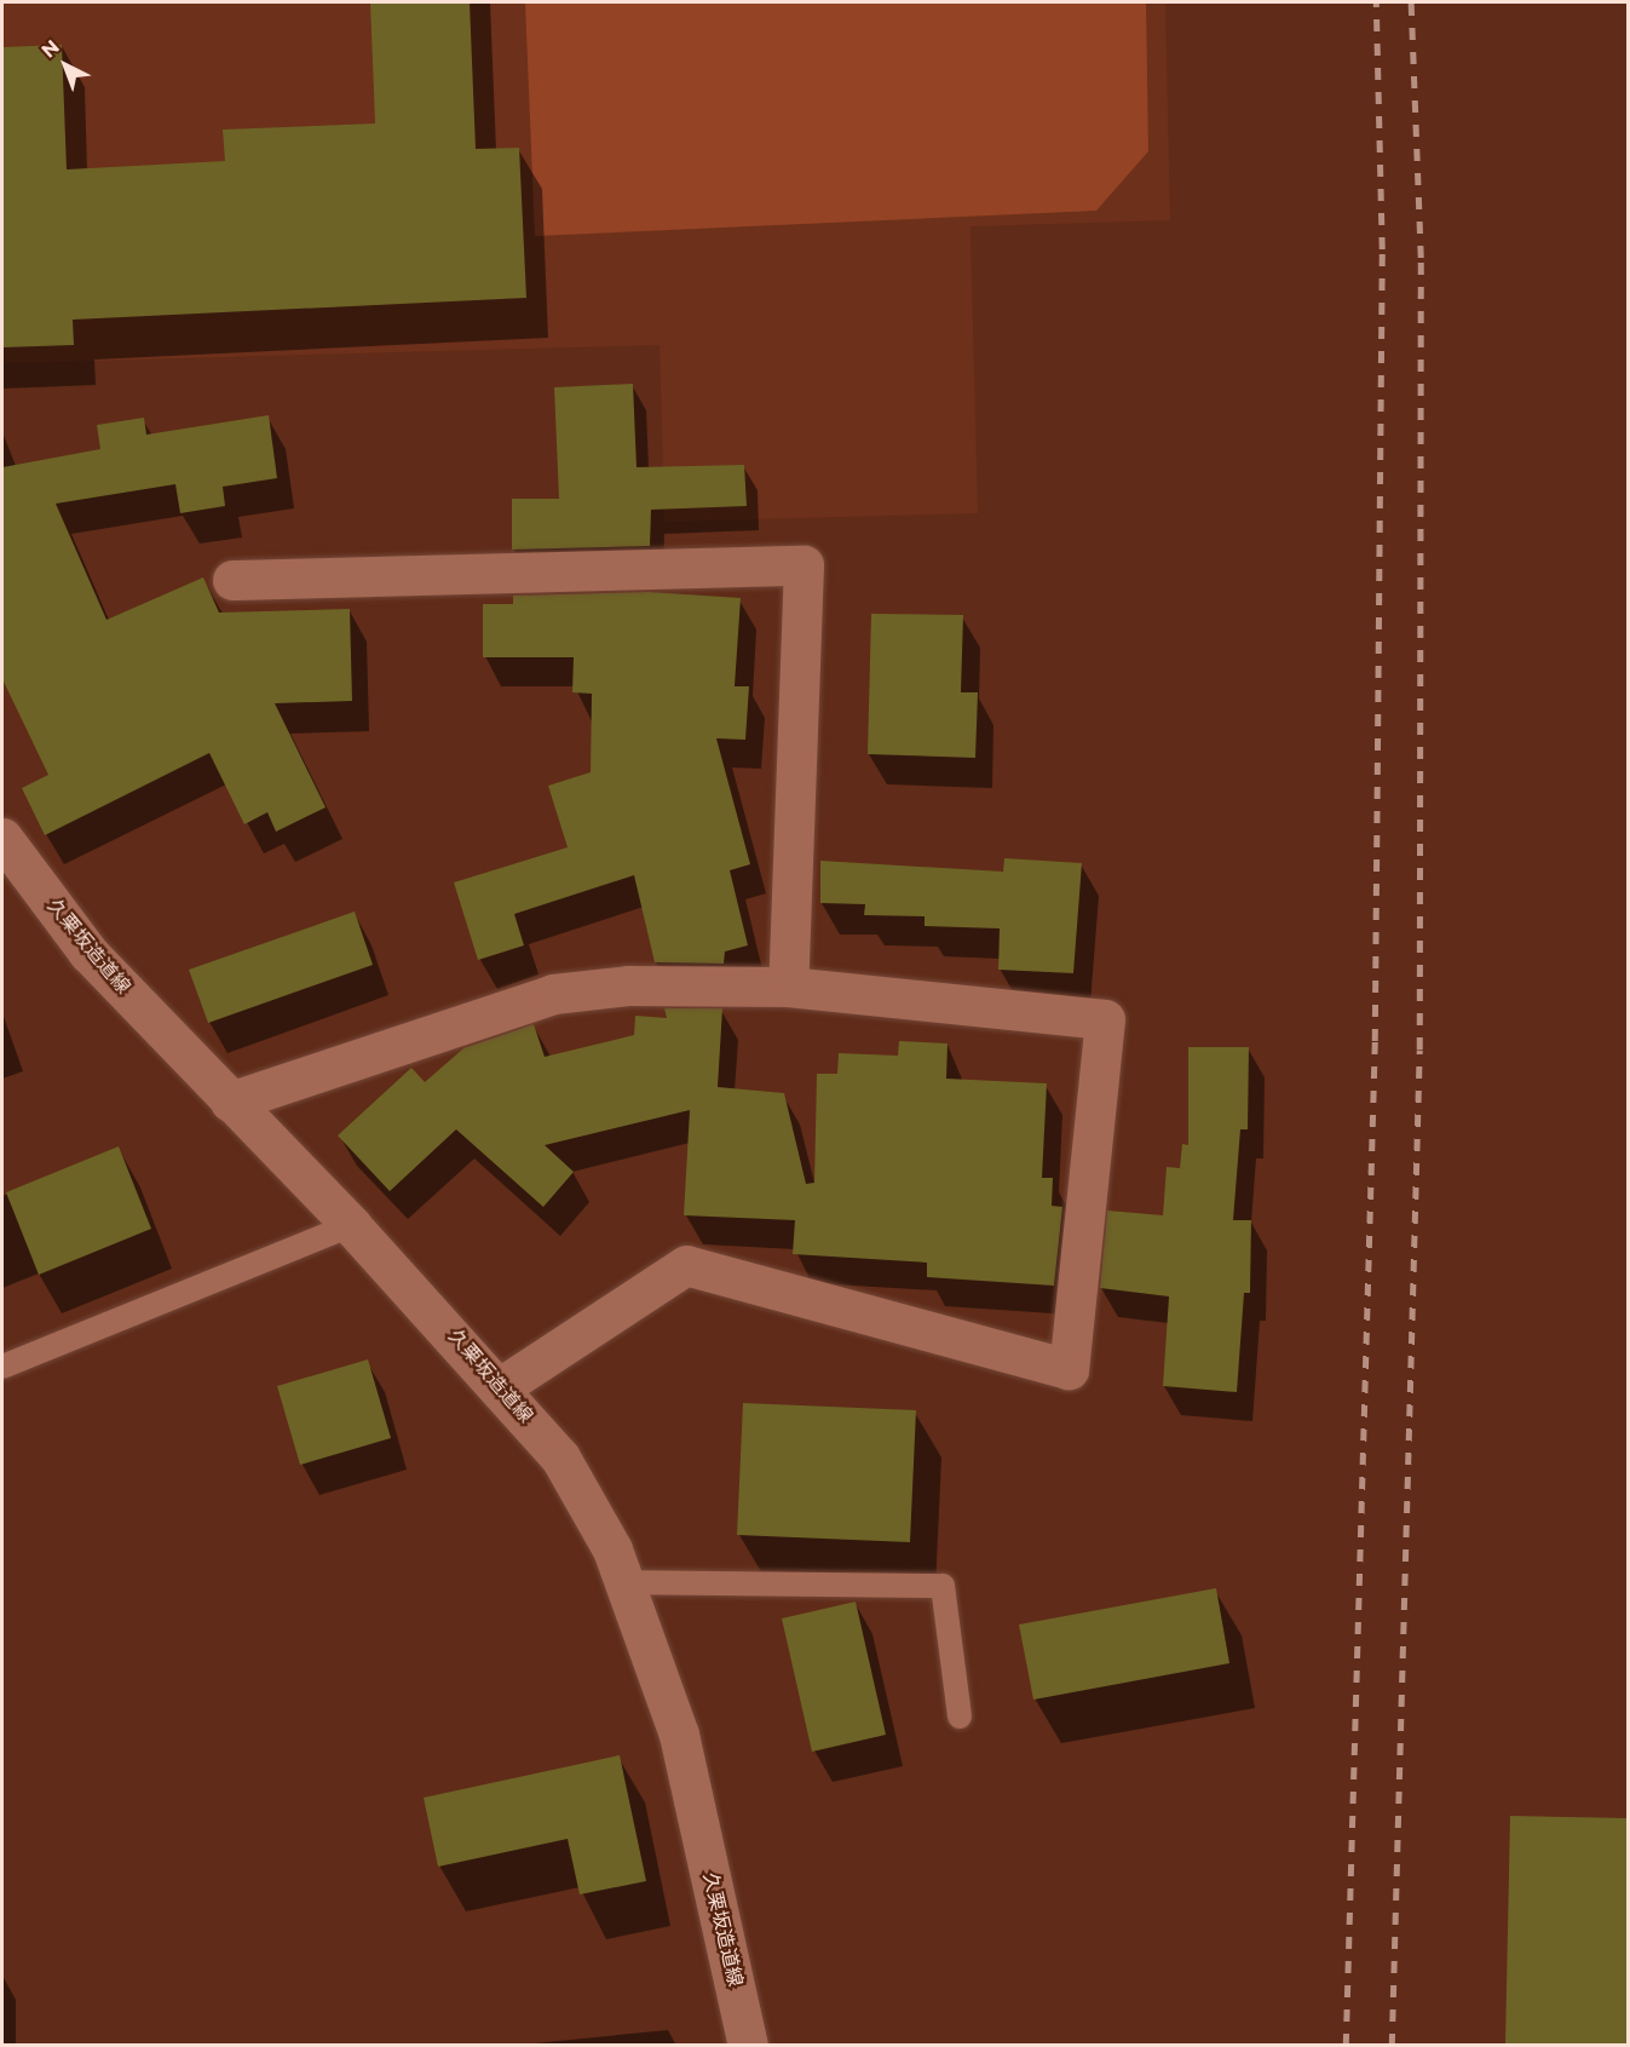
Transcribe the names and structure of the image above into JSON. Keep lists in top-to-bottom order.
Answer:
{
  "streets": {
    "street": ["久栗坂造道線"]
  },
  "north": "top left"
}
